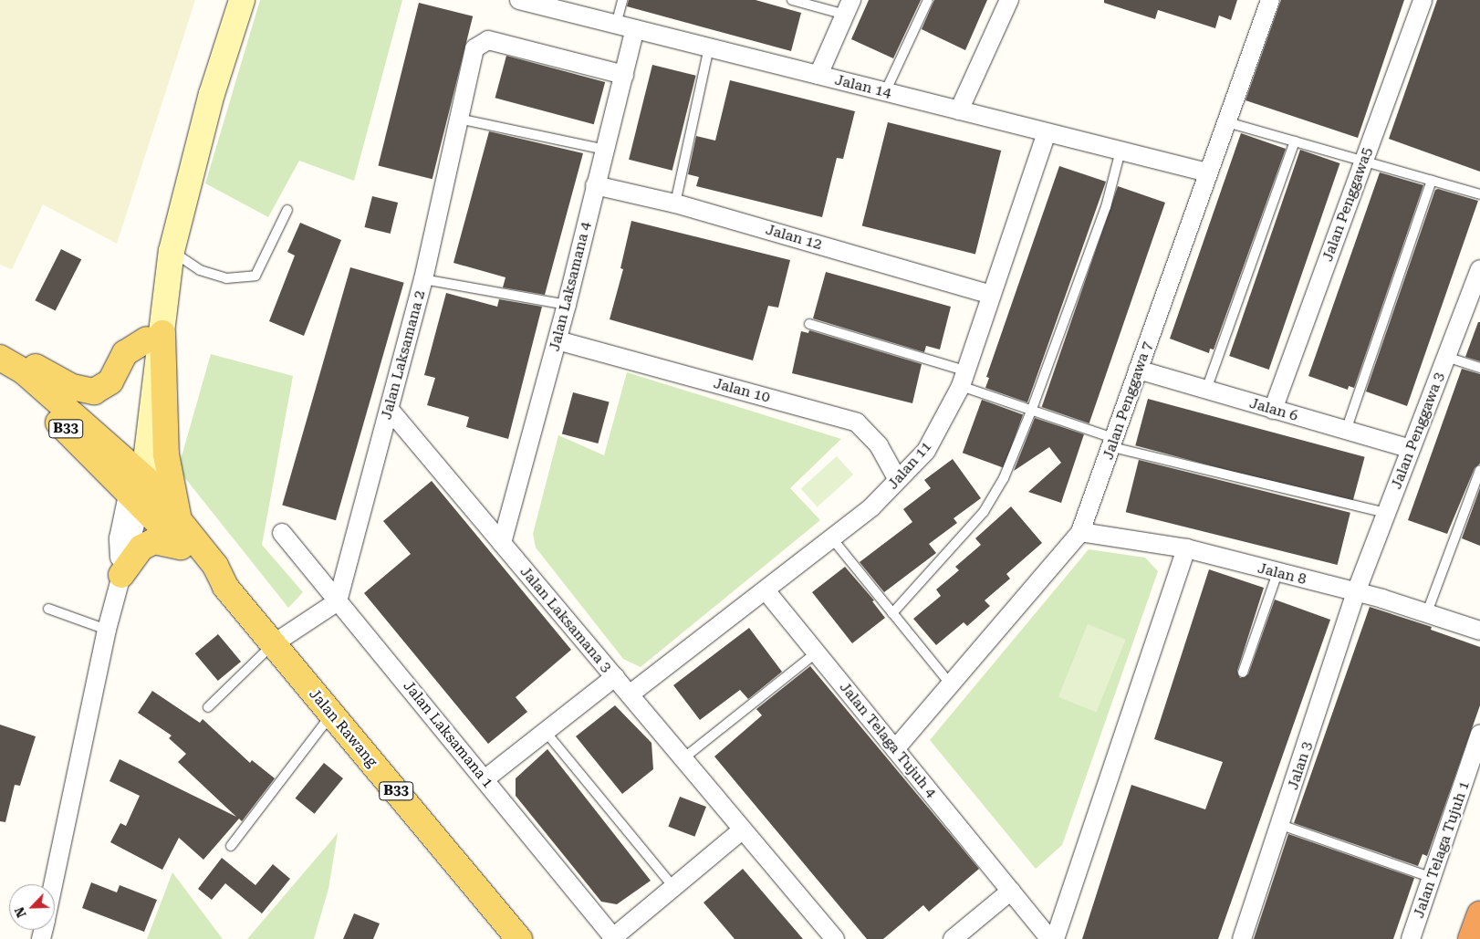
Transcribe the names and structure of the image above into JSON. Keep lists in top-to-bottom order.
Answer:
{
  "streets": {
    "main road": ["B33", "Jalan Rawang"],
    "street": [
      "Jalan 14",
      "Jalan Penggawa5",
      "Jalan 12",
      "Jalan Laksamana 4",
      "Jalan Laksamana 2",
      "Jalan 10",
      "Jalan Penggawa 7",
      "Jalan 6",
      "Jalan Penggawa 3",
      "Jalan 11",
      "Jalan 8",
      "Jalan Laksamana 3",
      "Jalan Laksamana 1",
      "Jalan Telaga Tujuh 4",
      "Jalan 3",
      "Jalan Telaga Tujuh 1"
    ]
  },
  "crossings": [
    ["Jalan 14", "Jalan Laksamana 4"],
    ["Jalan 14", "Jalan Penggawa 7"],
    ["Jalan 14", "Jalan 11"],
    ["Jalan Penggawa5", "Jalan 6"],
    ["Jalan 12", "Jalan Laksamana 4"],
    ["Jalan 12", "Jalan 11"],
    ["Jalan Laksamana 4", "Jalan Laksamana 2"],
    ["Jalan Laksamana 4", "Jalan 10"],
    ["Jalan Laksamana 4", "Jalan Laksamana 3"],
    ["Jalan Laksamana 2", "Jalan Laksamana 3"],
    ["Jalan Laksamana 2", "Jalan Laksamana 1"],
    ["Jalan 10", "Jalan 11"],
    ["Jalan Penggawa 7", "Jalan 6"],
    ["Jalan Penggawa 7", "Jalan 8"],
    ["Jalan Penggawa 7", "Jalan Telaga Tujuh 4"],
    ["Jalan 6", "Jalan Penggawa 3"],
    ["Jalan Penggawa 3", "Jalan 8"],
    ["Jalan Penggawa 3", "Jalan 3"],
    ["Jalan 11", "Jalan Laksamana 3"],
    ["Jalan 11", "Jalan Telaga Tujuh 4"],
    ["Jalan 8", "Jalan 3"]
  ],
  "north": "bottom left"
}
